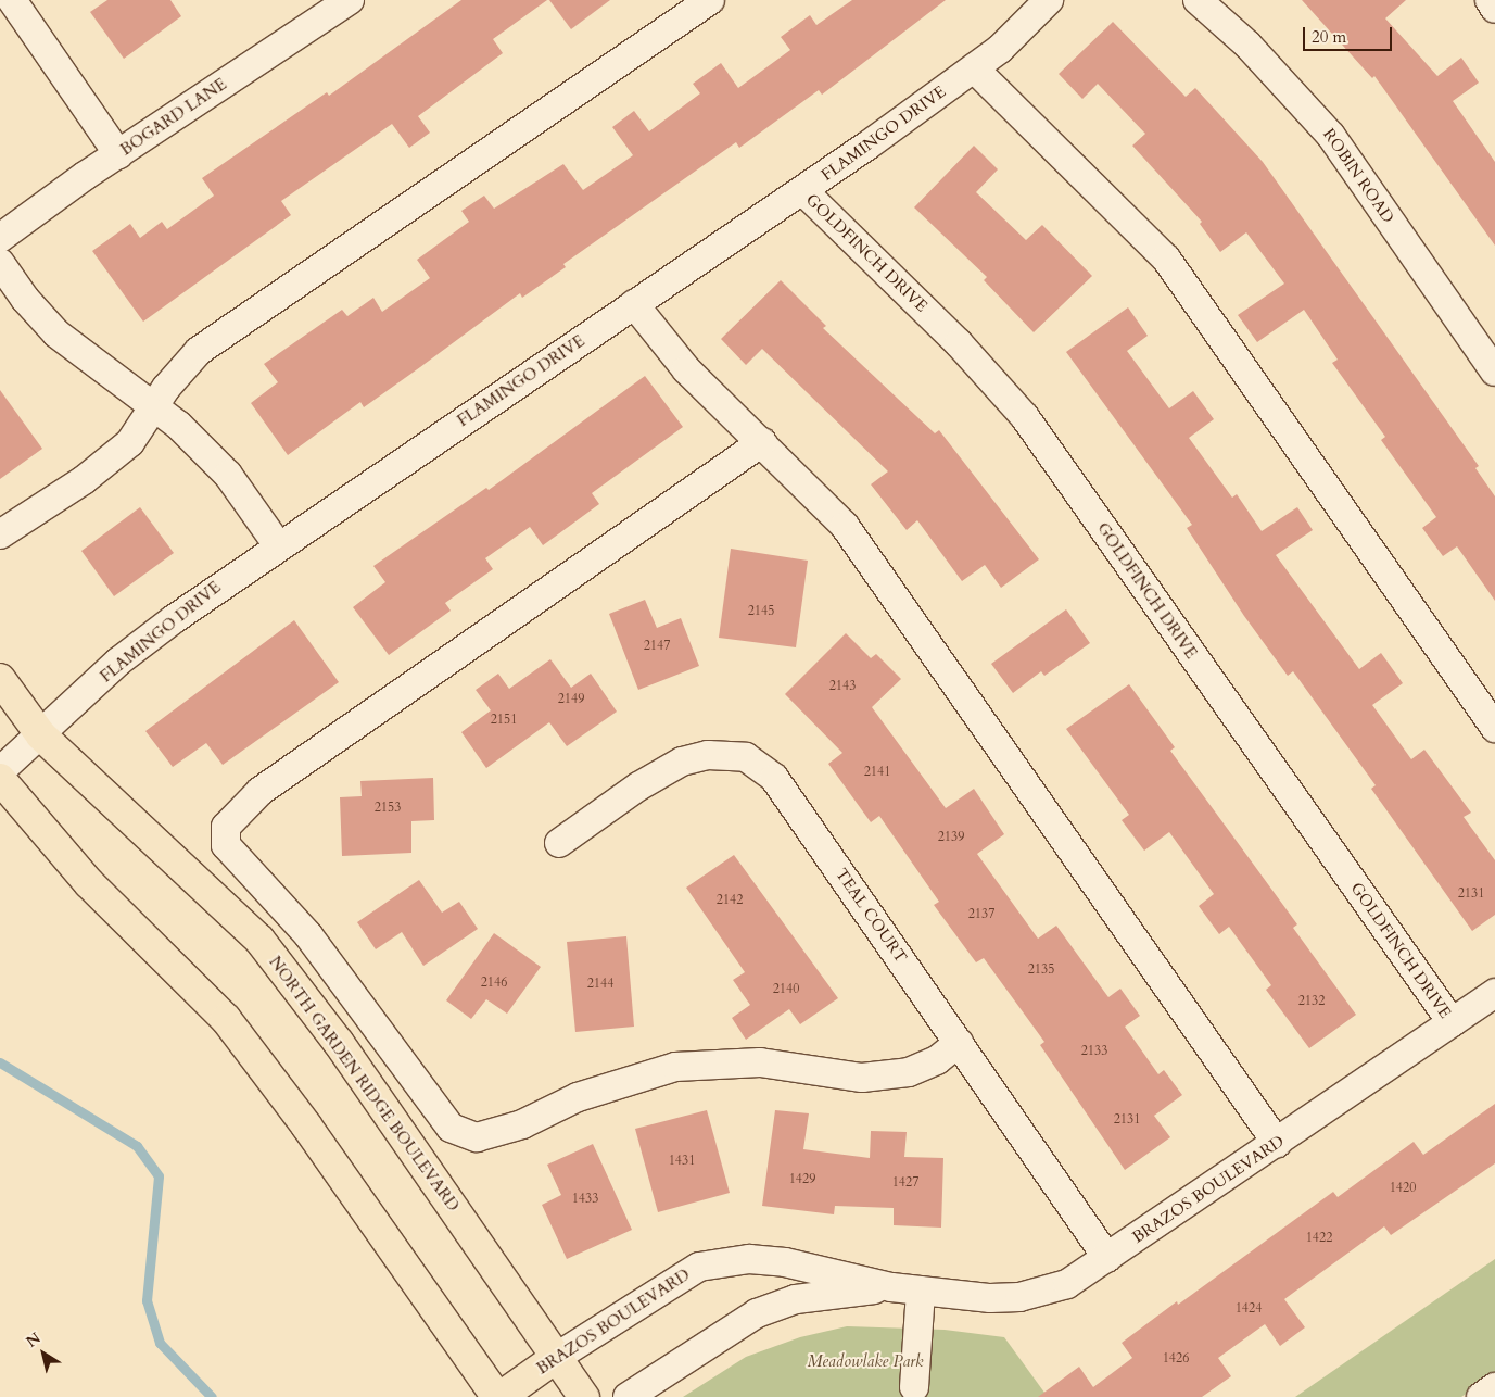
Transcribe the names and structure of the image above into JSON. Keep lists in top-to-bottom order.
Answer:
{
  "streets": {
    "main road": ["NORTH GARDEN RIDGE BOULEVARD", "BRAZOS BOULEVARD"],
    "street": [
      "BOGARD LANE",
      "FLAMINGO DRIVE",
      "ROBIN ROAD",
      "GOLDFINCH DRIVE",
      "TEAL COURT"
    ]
  },
  "crossings": [
    ["FLAMINGO DRIVE", "GOLDFINCH DRIVE"],
    ["FLAMINGO DRIVE", "NORTH GARDEN RIDGE BOULEVARD"],
    ["GOLDFINCH DRIVE", "BRAZOS BOULEVARD"],
    ["TEAL COURT", "BRAZOS BOULEVARD"],
    ["NORTH GARDEN RIDGE BOULEVARD", "BRAZOS BOULEVARD"]
  ],
  "parks": ["Meadowlake Park"],
  "house_numbers": [
    "2145",
    "2147",
    "2143",
    "2149",
    "2151",
    "2141",
    "2153",
    "2139",
    "2131",
    "2142",
    "2137",
    "2135",
    "2146",
    "2144",
    "2140",
    "2132",
    "2133",
    "2131",
    "1431",
    "1429",
    "1427",
    "1420",
    "1433",
    "1422",
    "1424",
    "1426"
  ],
  "scale_bar": "20 m",
  "north": "top left"
}
